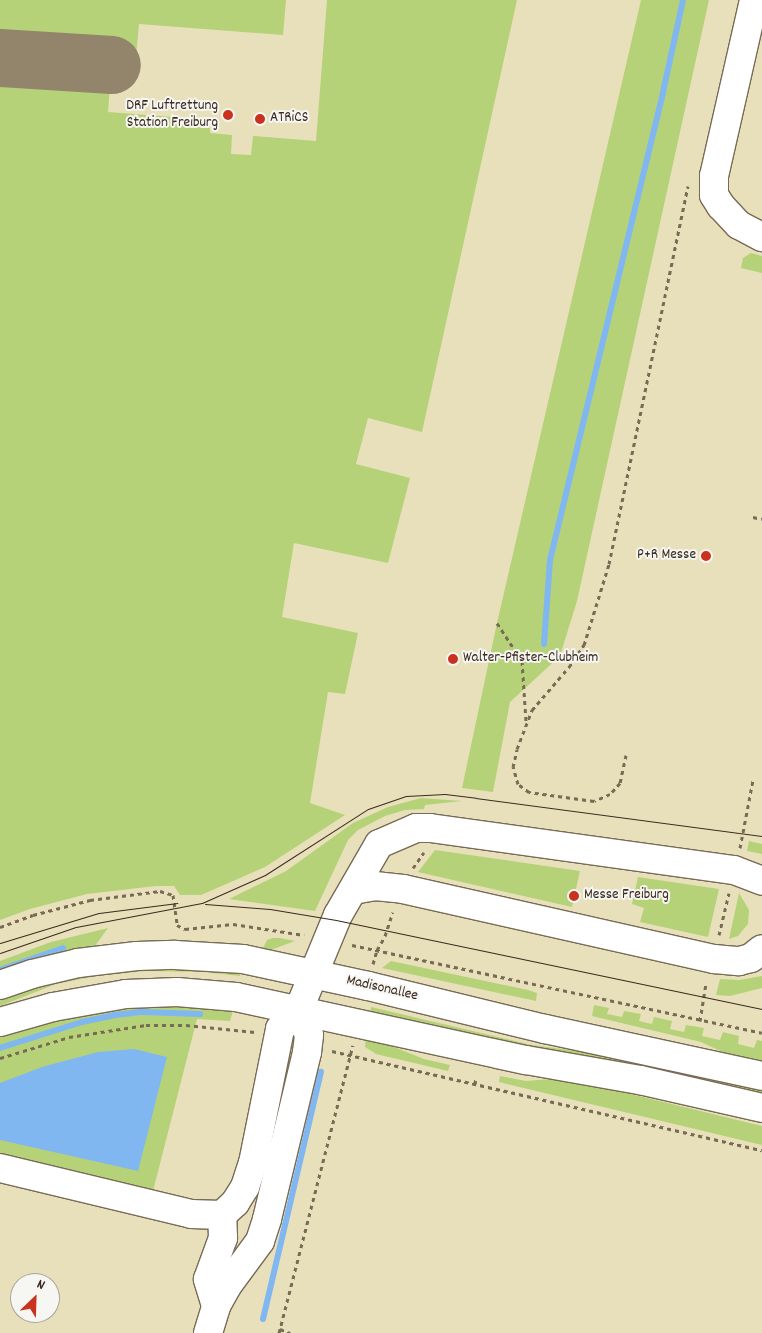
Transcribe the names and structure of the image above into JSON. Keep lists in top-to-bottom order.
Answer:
{
  "streets": {
    "main road": ["Madisonallee"]
  },
  "places": [
    "DRF Luftrettung Station Freiburg",
    "ATRiCS",
    "P+R Messe",
    "Walter-Pfister-Clubheim",
    "Messe Freiburg"
  ],
  "north": "top right"
}
